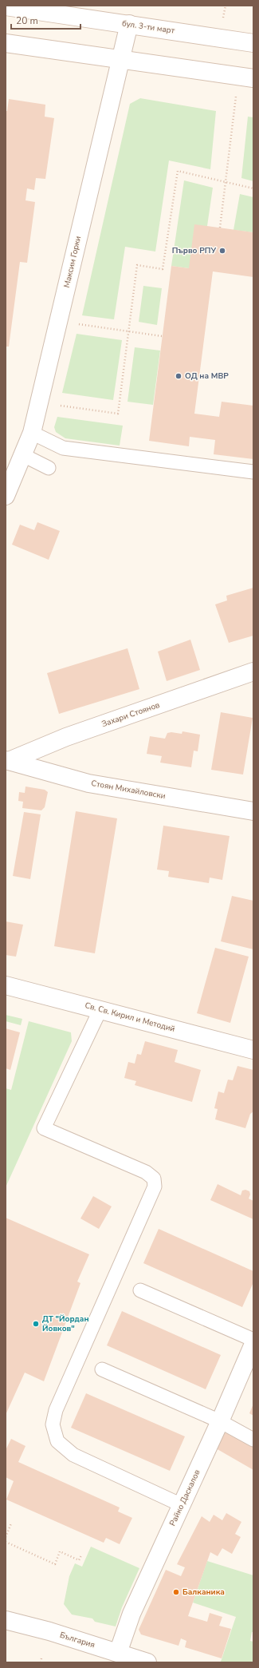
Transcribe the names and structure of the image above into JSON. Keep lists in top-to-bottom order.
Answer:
{
  "streets": {
    "street": [
      "бул. 3-ти март",
      "Максим Горки",
      "Захари Стоянов",
      "Стоян Михайловски",
      "Св. Св. Кирил и Методий",
      "Райко Даскалов",
      "България"
    ]
  },
  "crossings": [
    ["бул. 3-ти март", "Максим Горки"],
    ["Захари Стоянов", "Стоян Михайловски"],
    ["Райко Даскалов", "България"]
  ],
  "places": [
    "Първо РПУ",
    "ОД на МВР",
    "ДТ \"Йордан Йовков\"",
    "Балканика"
  ],
  "scale_bar": "20 m"
}
